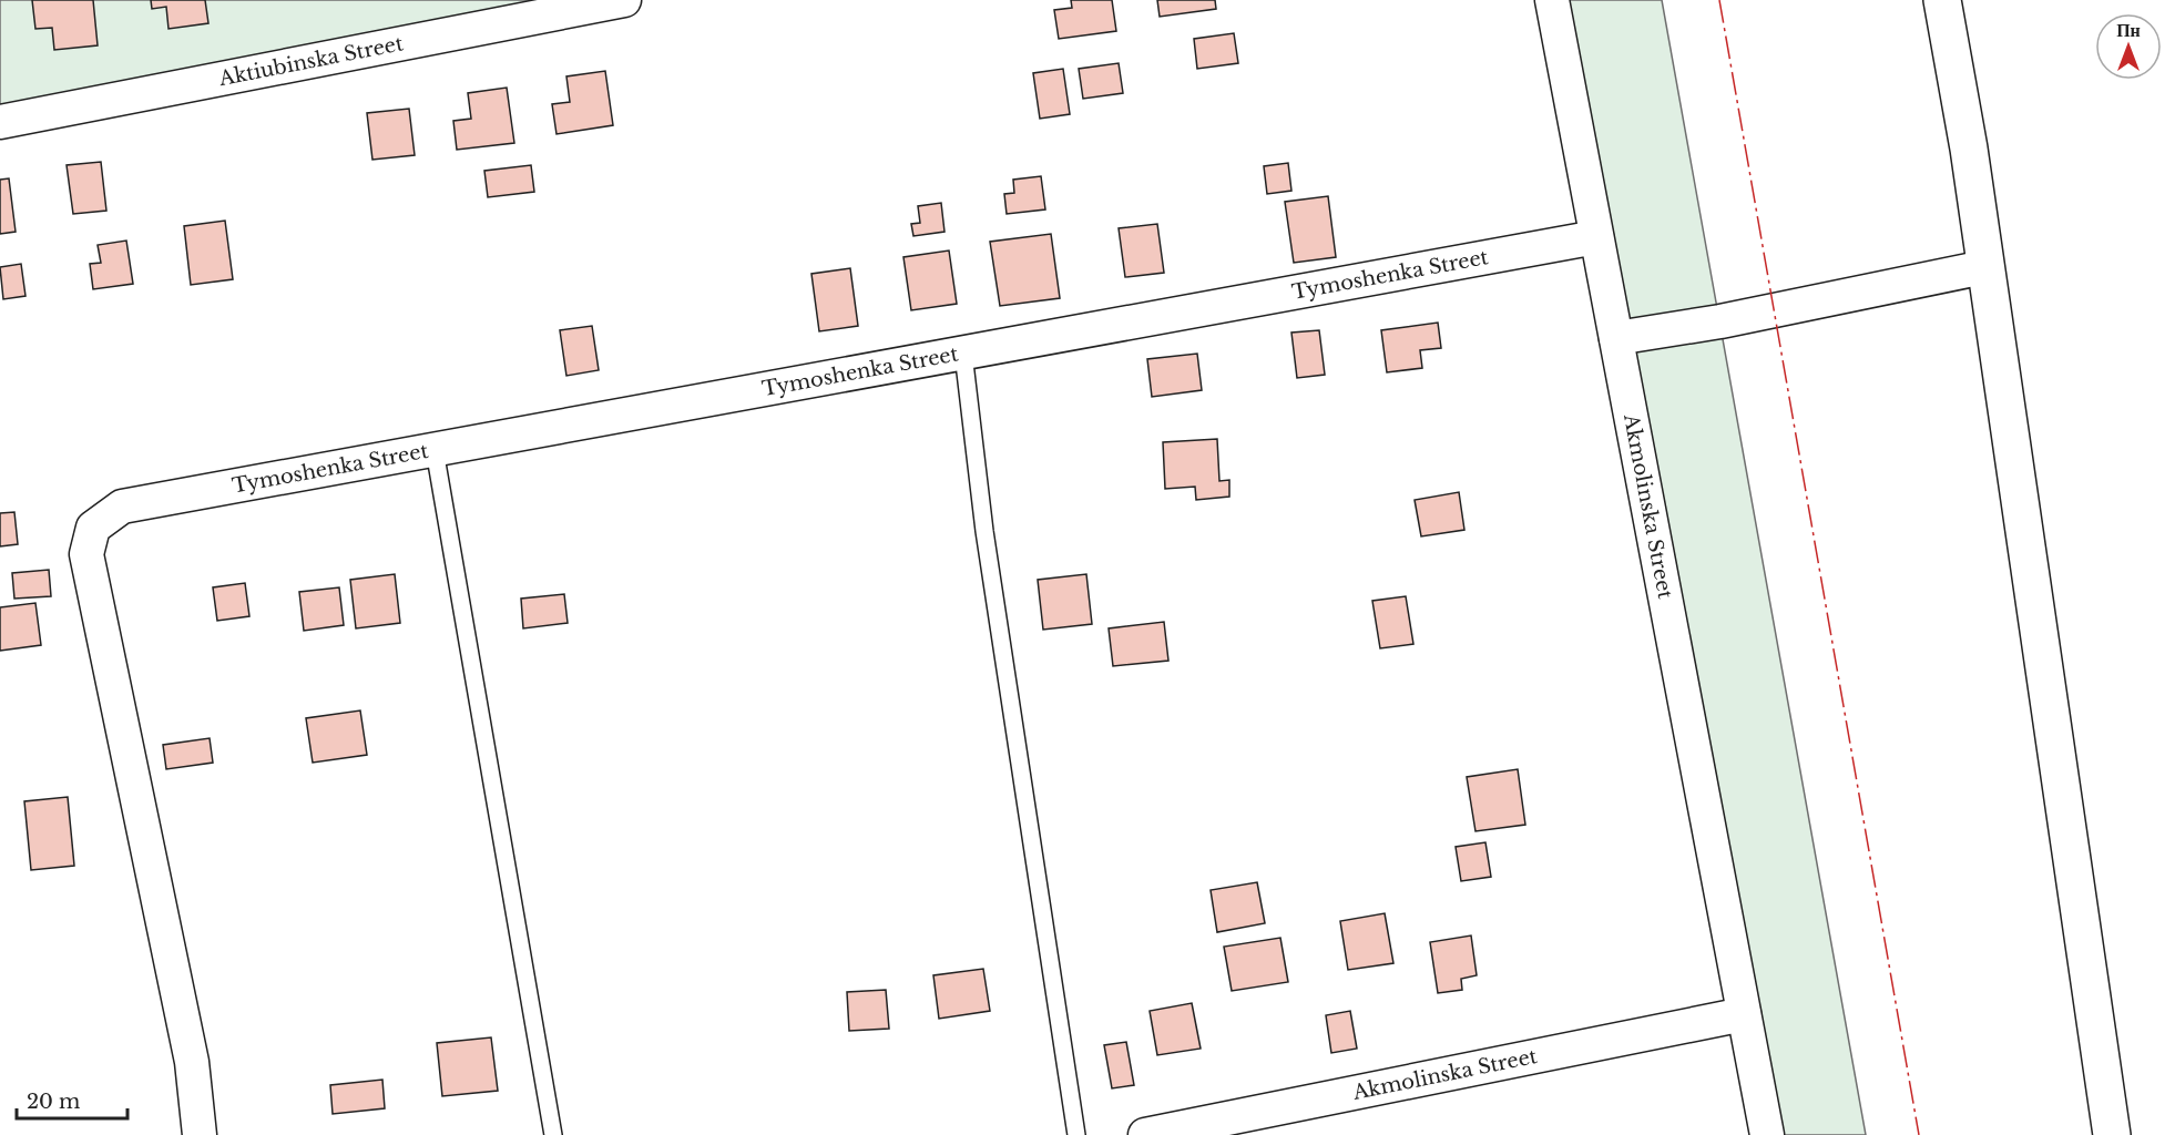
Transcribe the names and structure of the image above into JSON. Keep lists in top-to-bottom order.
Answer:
{
  "streets": {
    "street": ["Aktiubinska Street", "Tymoshenka Street", "Akmolinska Street"]
  },
  "crossings": [
    ["Tymoshenka Street", "Akmolinska Street"]
  ],
  "scale_bar": "20 m",
  "north": "top"
}
